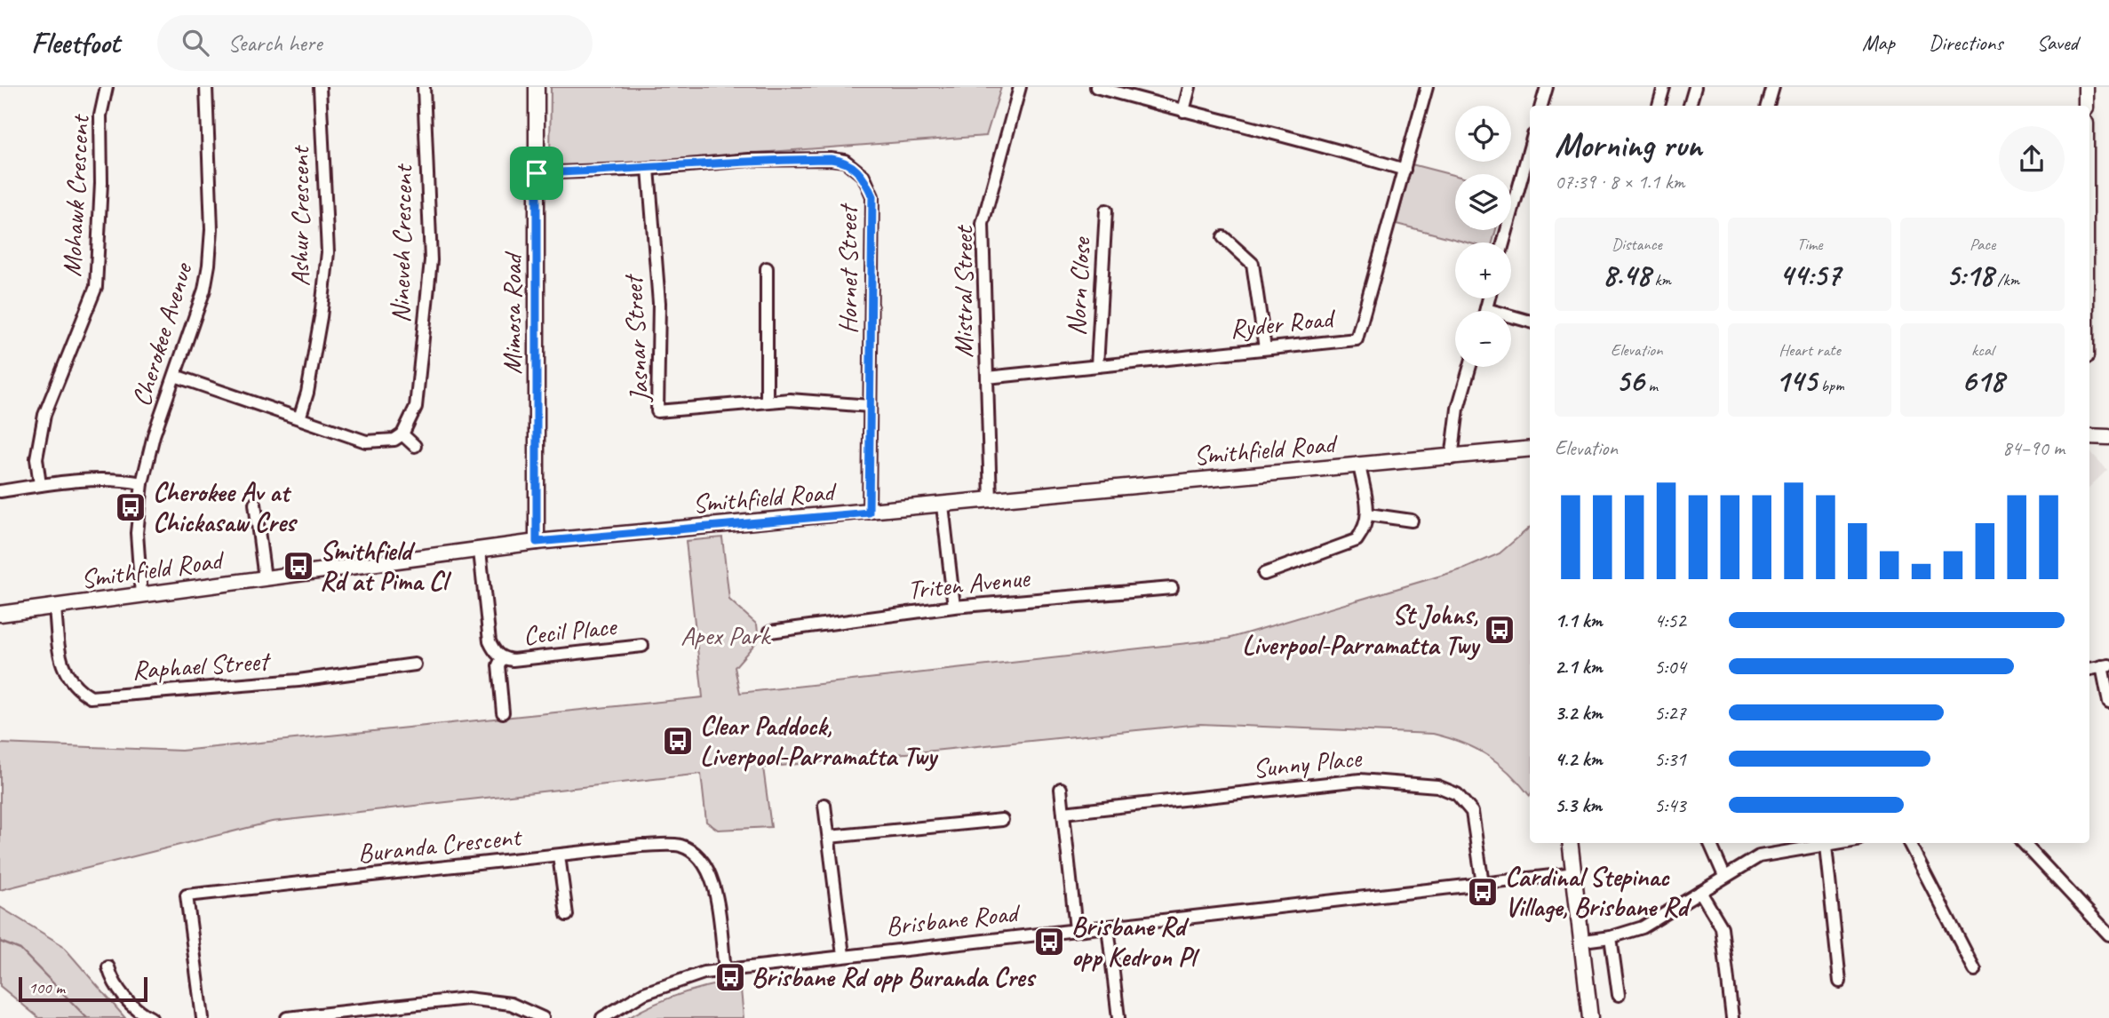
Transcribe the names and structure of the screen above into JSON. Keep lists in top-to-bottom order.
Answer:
{
  "streets": {
    "main road": ["Mimosa Road", "Smithfield Road"],
    "street": [
      "Mohawk Crescent",
      "Ashur Crescent",
      "Nineveh Crescent",
      "Hornet Street",
      "Norn Close",
      "Mistral Street",
      "Ryder Road",
      "Cherokee Avenue",
      "Jasnar Street",
      "Triten Avenue",
      "Cecil Place",
      "Raphael Street",
      "Sunny Place",
      "Buranda Crescent",
      "Brisbane Road"
    ]
  },
  "crossings": [
    ["Hornet Street", "Mimosa Road"],
    ["Hornet Street", "Jasnar Street"],
    ["Hornet Street", "Smithfield Road"],
    ["Norn Close", "Ryder Road"],
    ["Mistral Street", "Ryder Road"],
    ["Mistral Street", "Smithfield Road"],
    ["Mimosa Road", "Smithfield Road"],
    ["Cherokee Avenue", "Smithfield Road"],
    ["Smithfield Road", "Cecil Place"],
    ["Smithfield Road", "Raphael Street"],
    ["Sunny Place", "Brisbane Road"],
    ["Buranda Crescent", "Brisbane Road"]
  ],
  "parks": ["Apex Park"],
  "places": {
    "bus stop": [
      "Cherokee Av at Chickasaw Cres",
      "Smithfield Rd at Pima Cl",
      "St Johns, Liverpool-Parramatta Twy",
      "Clear Paddock, Liverpool-Parramatta Twy",
      "Cardinal Stepinac Village, Brisbane Rd",
      "Brisbane Rd opp Kedron Pl",
      "Brisbane Rd opp Buranda Cres"
    ]
  },
  "scale_bar": "100 m",
  "page": {
    "header": "Fleetfoot",
    "search": "Search here",
    "nav": ["Map", "Directions", "Saved"],
    "map_buttons": ["+", "−"],
    "heading": ["Morning run", "07:39 · 8 × 1.1 km"],
    "stats": [
      ["Distance", "8.48 km"],
      ["Time", "44:57"],
      ["Pace", "5:18 /km"],
      ["Elevation", "56 m"],
      ["Heart rate", "145 bpm"],
      ["kcal", "618"]
    ],
    "chart": ["Elevation", "84–90 m"],
    "list": [
      {
        "name": "1.1 km",
        "note": "4:52"
      },
      {
        "name": "2.1 km",
        "note": "5:04"
      },
      {
        "name": "3.2 km",
        "note": "5:27"
      },
      {
        "name": "4.2 km",
        "note": "5:31"
      },
      {
        "name": "5.3 km",
        "note": "5:43"
      }
    ],
    "scale": "100 m"
  }
}
